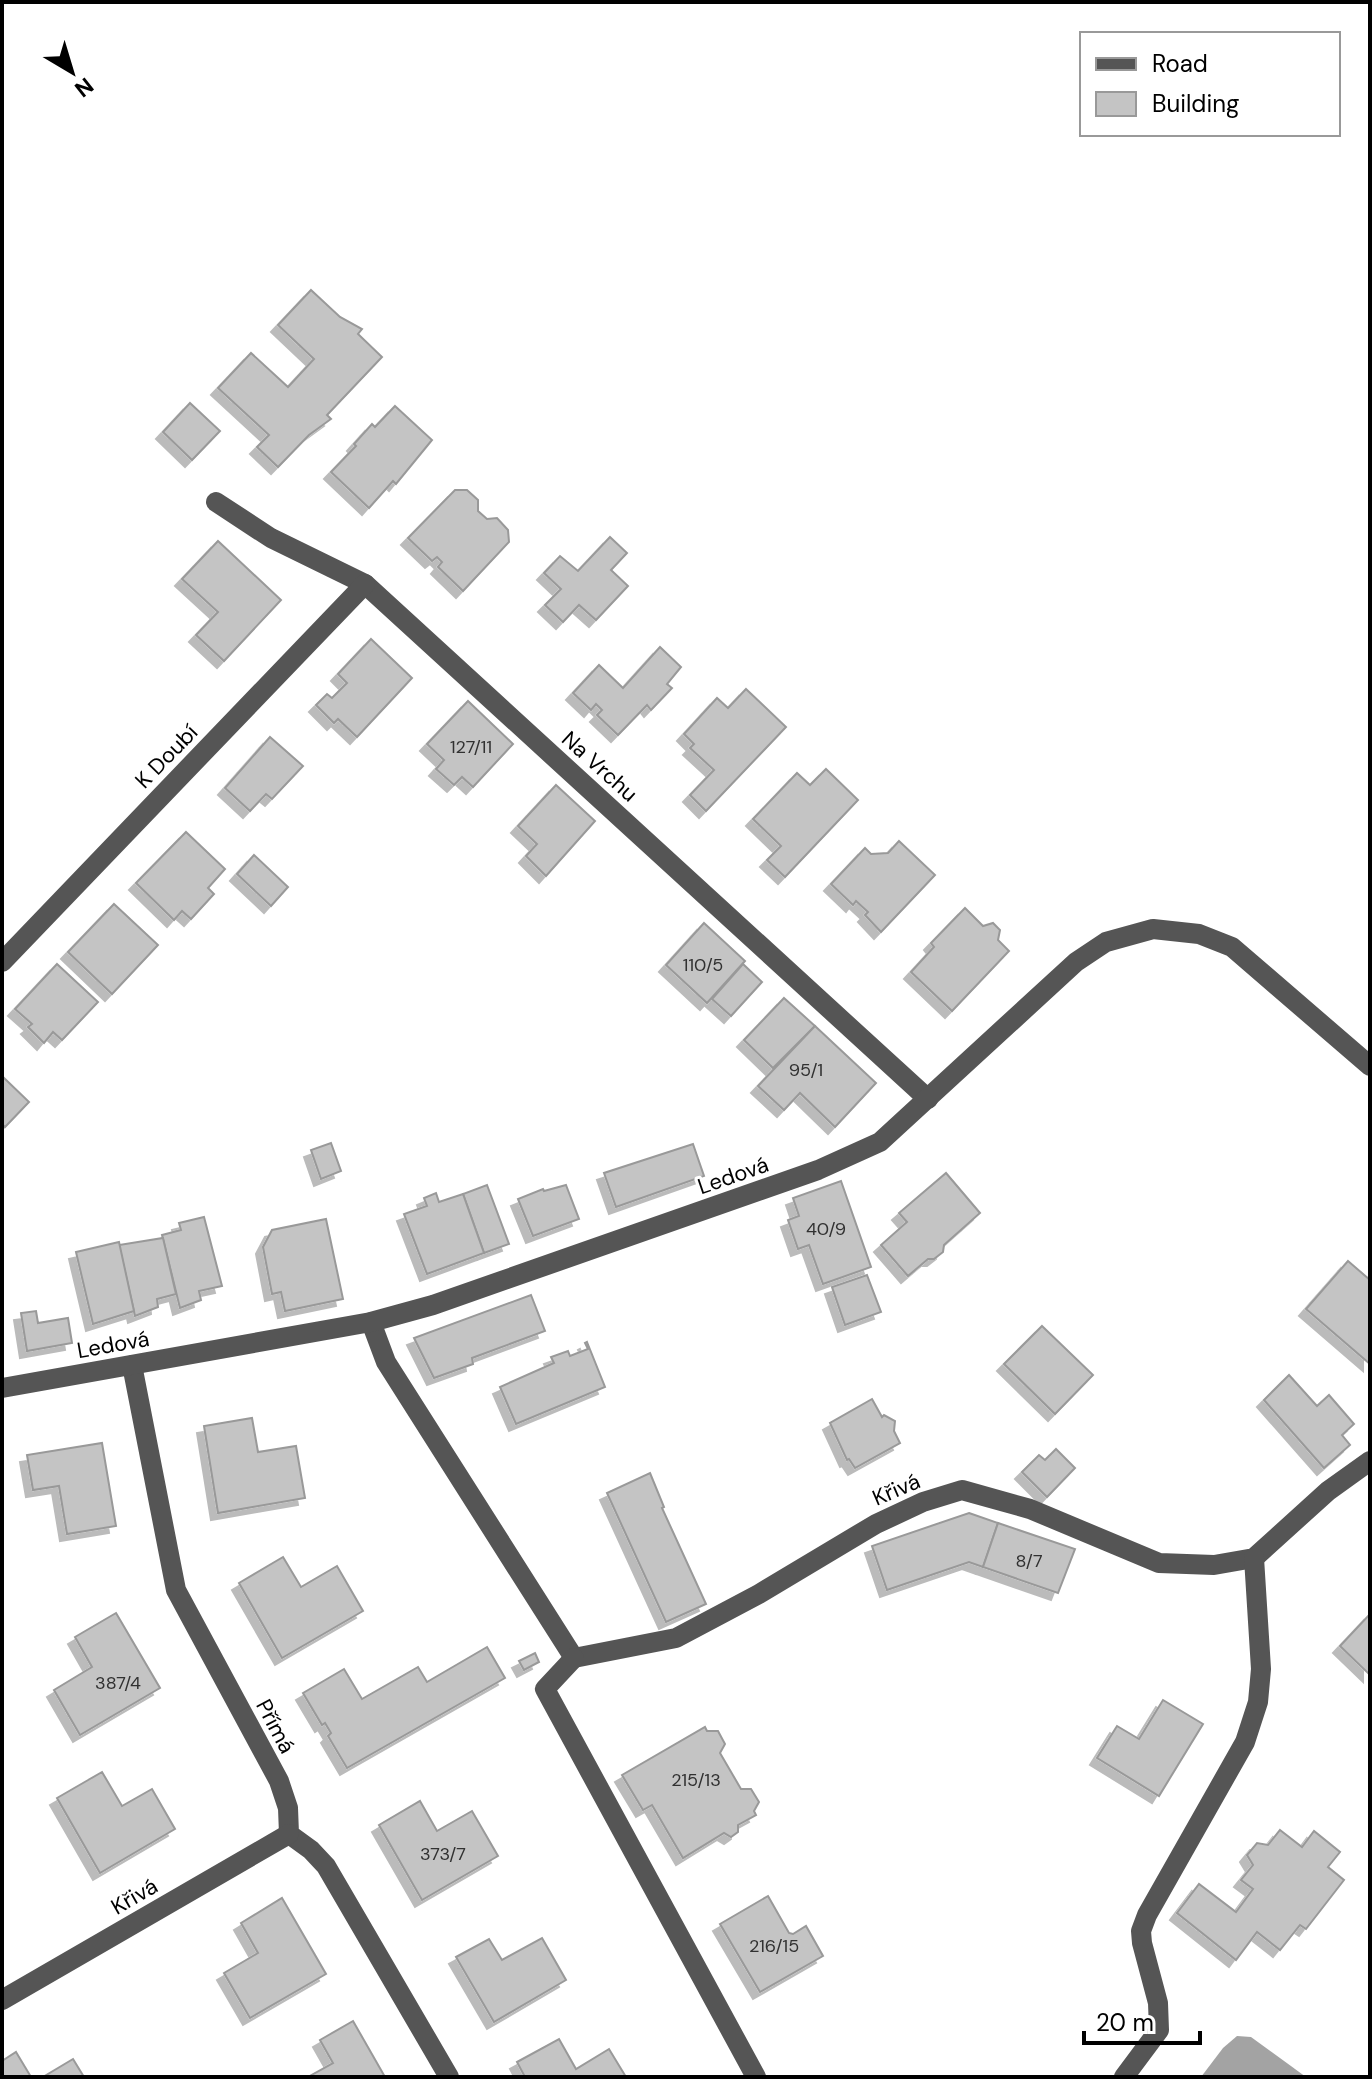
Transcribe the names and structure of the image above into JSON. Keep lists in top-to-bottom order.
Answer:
{
  "streets": {
    "street": [
      "K Doubí",
      "Na Vrchu",
      "Ledová",
      "Křivá",
      "Přímá"
    ]
  },
  "crossings": [
    ["K Doubí", "Na Vrchu"],
    ["Na Vrchu", "Ledová"],
    ["Ledová", "Přímá"],
    ["Křivá", "Přímá"]
  ],
  "house_numbers": [
    "127/11",
    "110/5",
    "95/1",
    "40/9",
    "8/7",
    "387/4",
    "215/13",
    "373/7",
    "216/15"
  ],
  "legend": ["Road", "Building"],
  "scale_bar": "20 m",
  "north": "bottom right"
}
